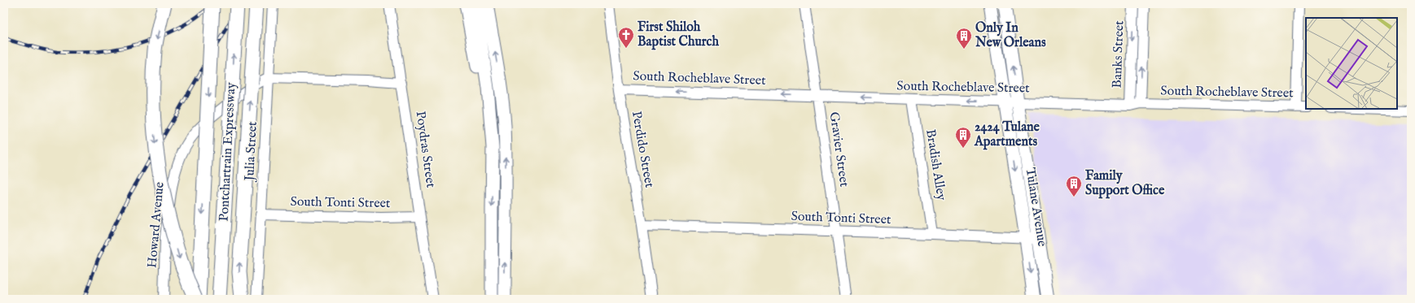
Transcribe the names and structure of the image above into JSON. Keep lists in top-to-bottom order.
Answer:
{
  "streets": {
    "highway": ["Pontchartrain Expressway"],
    "main road": ["Tulane Avenue"],
    "street": [
      "Banks Street",
      "South Rocheblave Street",
      "Poydras Street",
      "Perdido Street",
      "Gravier Street",
      "Julia Street",
      "Bradish Alley",
      "South Tonti Street",
      "Howard Avenue"
    ]
  },
  "crossings": [
    ["Banks Street", "South Rocheblave Street"],
    ["South Rocheblave Street", "Perdido Street"],
    ["South Rocheblave Street", "Gravier Street"],
    ["South Rocheblave Street", "Bradish Alley"],
    ["South Rocheblave Street", "Tulane Avenue"],
    ["Poydras Street", "South Tonti Street"],
    ["Perdido Street", "South Tonti Street"],
    ["Gravier Street", "South Tonti Street"],
    ["Julia Street", "South Tonti Street"],
    ["Julia Street", "Howard Avenue"],
    ["Bradish Alley", "South Tonti Street"],
    ["South Tonti Street", "Tulane Avenue"]
  ],
  "one_way": ["South Rocheblave Street"],
  "places": {
    "church": ["First Shiloh Baptist Church"],
    "building": ["Only In New Orleans", "2424 Tulane Apartments", "Family Support Office"]
  }
}
